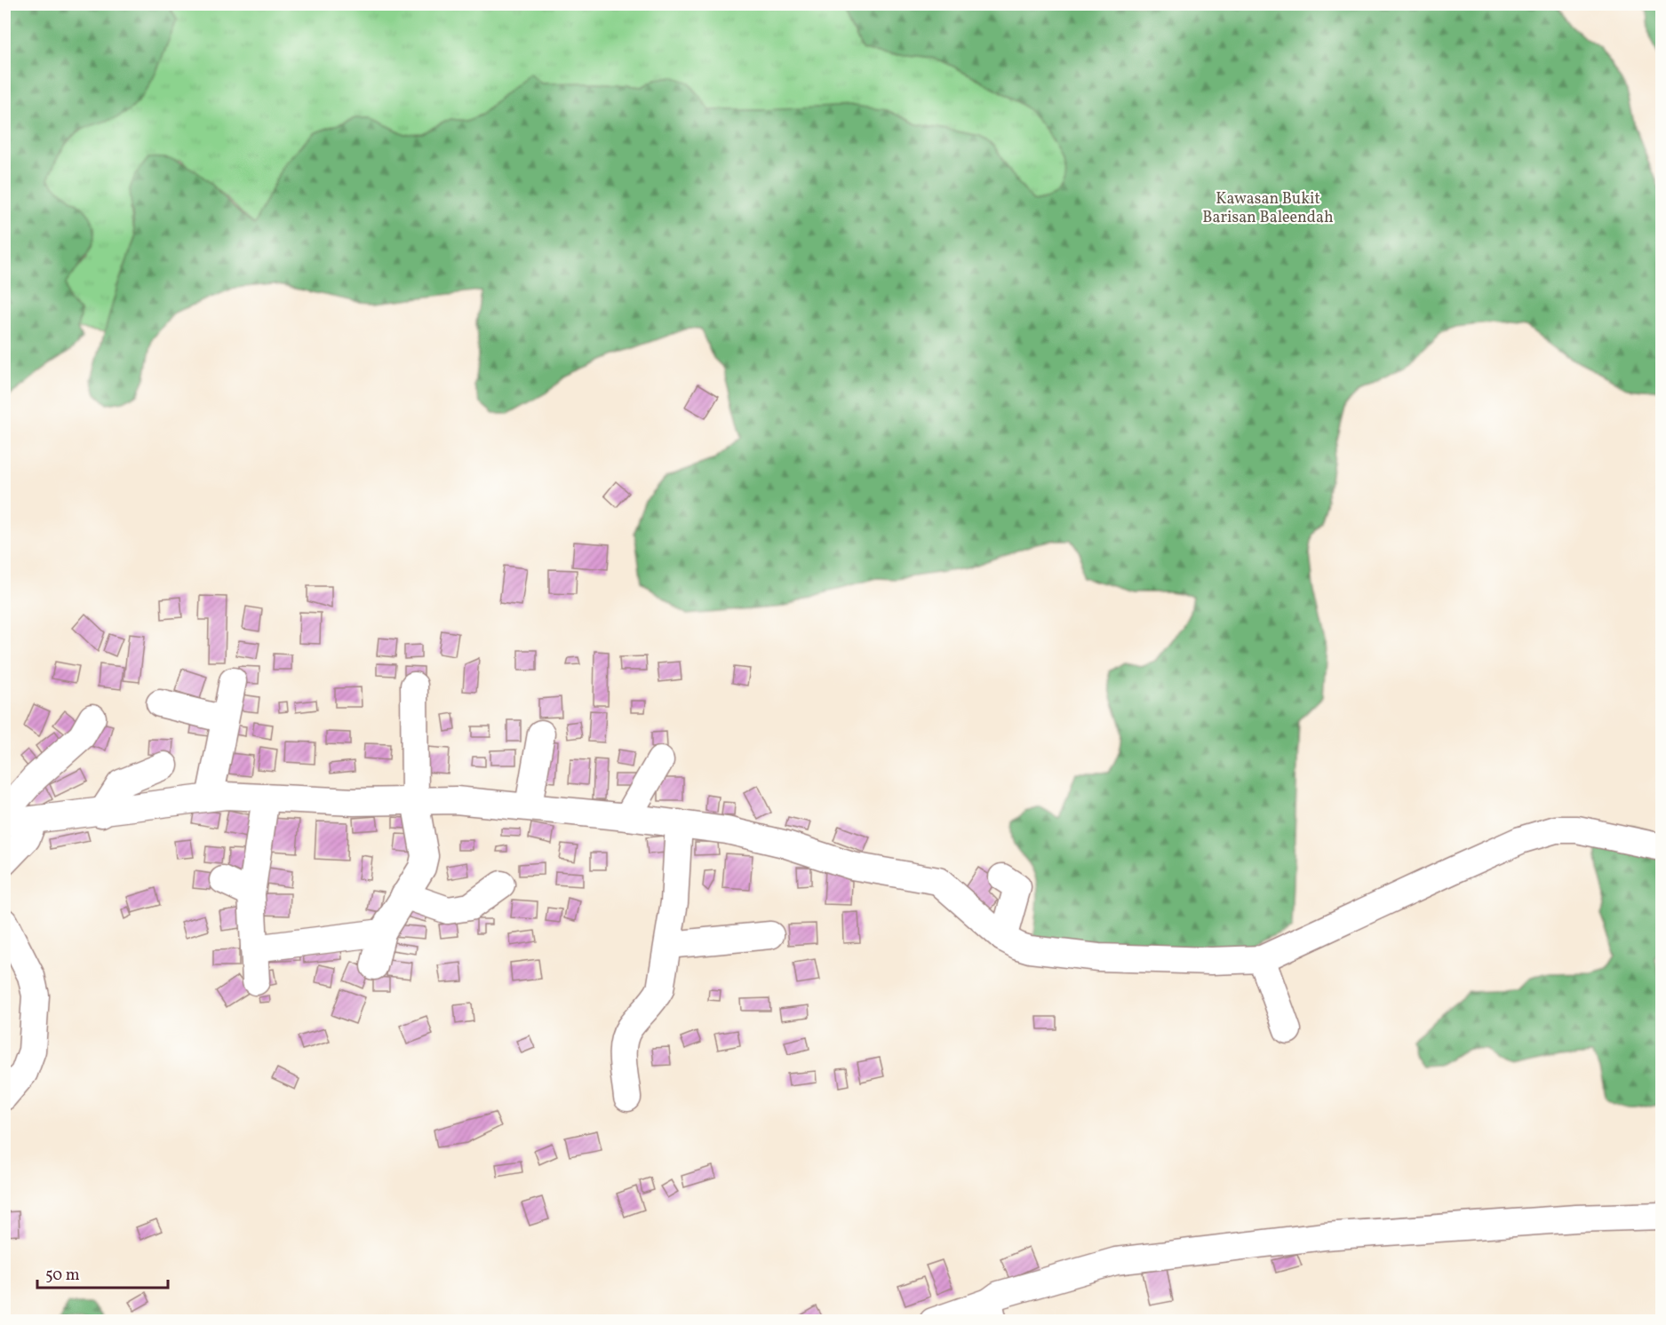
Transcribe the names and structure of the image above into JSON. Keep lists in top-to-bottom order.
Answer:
{
  "parks": ["Kawasan Bukit Barisan Baleendah"],
  "scale_bar": "50 m"
}
